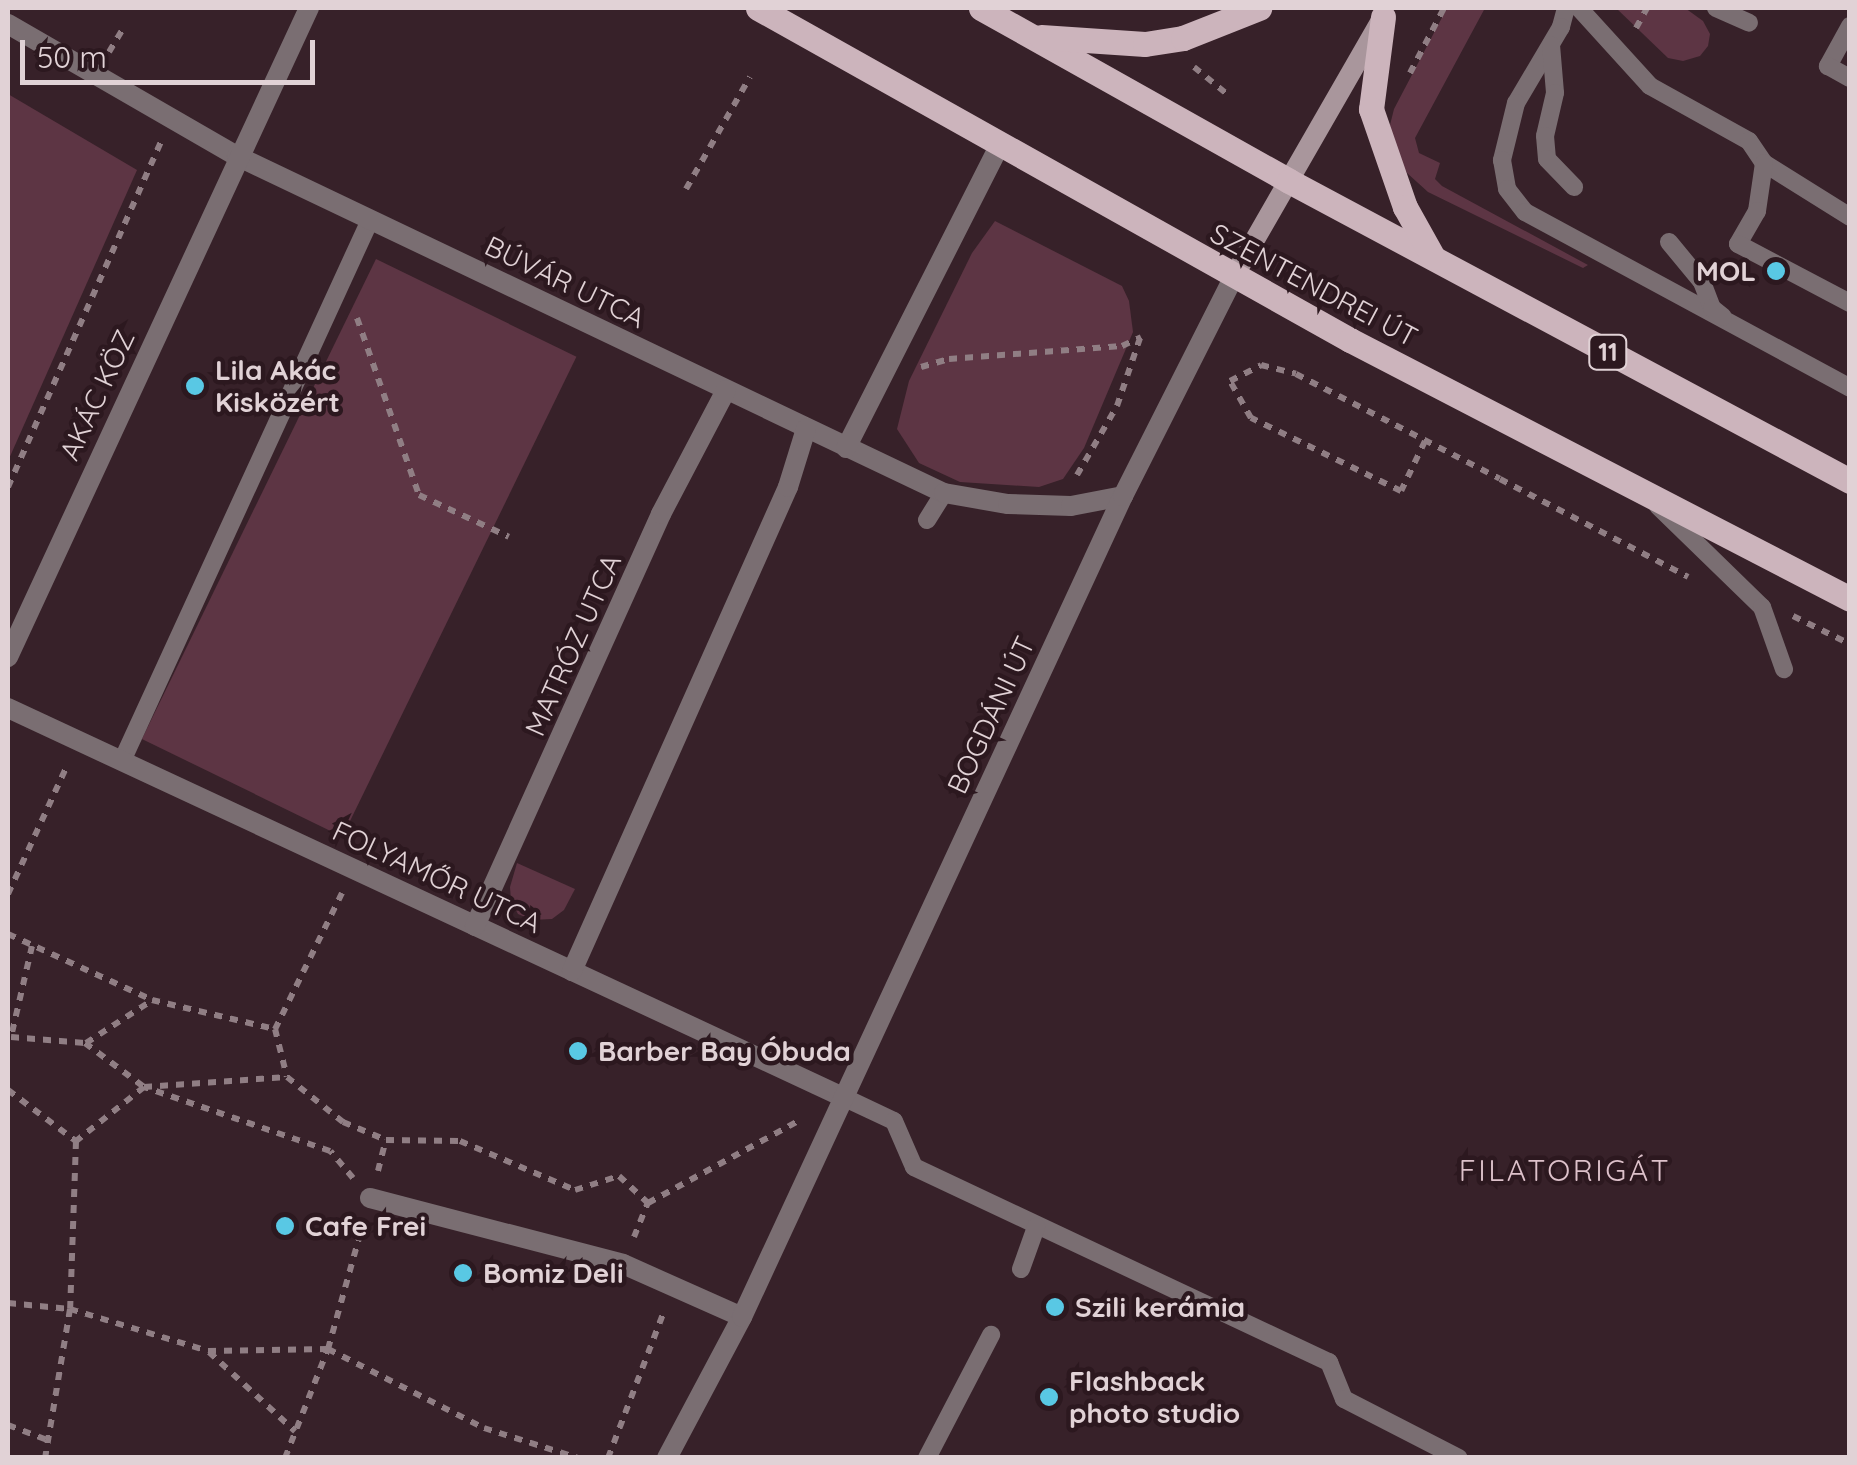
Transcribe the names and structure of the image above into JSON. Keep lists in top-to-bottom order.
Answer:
{
  "streets": {
    "main road": ["SZENTENDREI ÚT", "11"],
    "street": [
      "BÚVÁR UTCA",
      "AKÁC KÖZ",
      "MATRÓZ UTCA",
      "BOGDÁNI ÚT",
      "FOLYAMŐR UTCA"
    ]
  },
  "crossings": [
    ["BÚVÁR UTCA", "AKÁC KÖZ"],
    ["BÚVÁR UTCA", "MATRÓZ UTCA"],
    ["BÚVÁR UTCA", "BOGDÁNI ÚT"],
    ["SZENTENDREI ÚT", "BOGDÁNI ÚT"],
    ["11", "BOGDÁNI ÚT"],
    ["MATRÓZ UTCA", "FOLYAMŐR UTCA"],
    ["BOGDÁNI ÚT", "FOLYAMŐR UTCA"]
  ],
  "districts": ["FILATORIGÁT"],
  "places": [
    "MOL",
    "Lila Akác Kisközért",
    "Barber Bay Óbuda",
    "Cafe Frei",
    "Bomiz Deli",
    "Szili kerámia",
    "Flashback photo studio"
  ],
  "scale_bar": "50 m"
}
